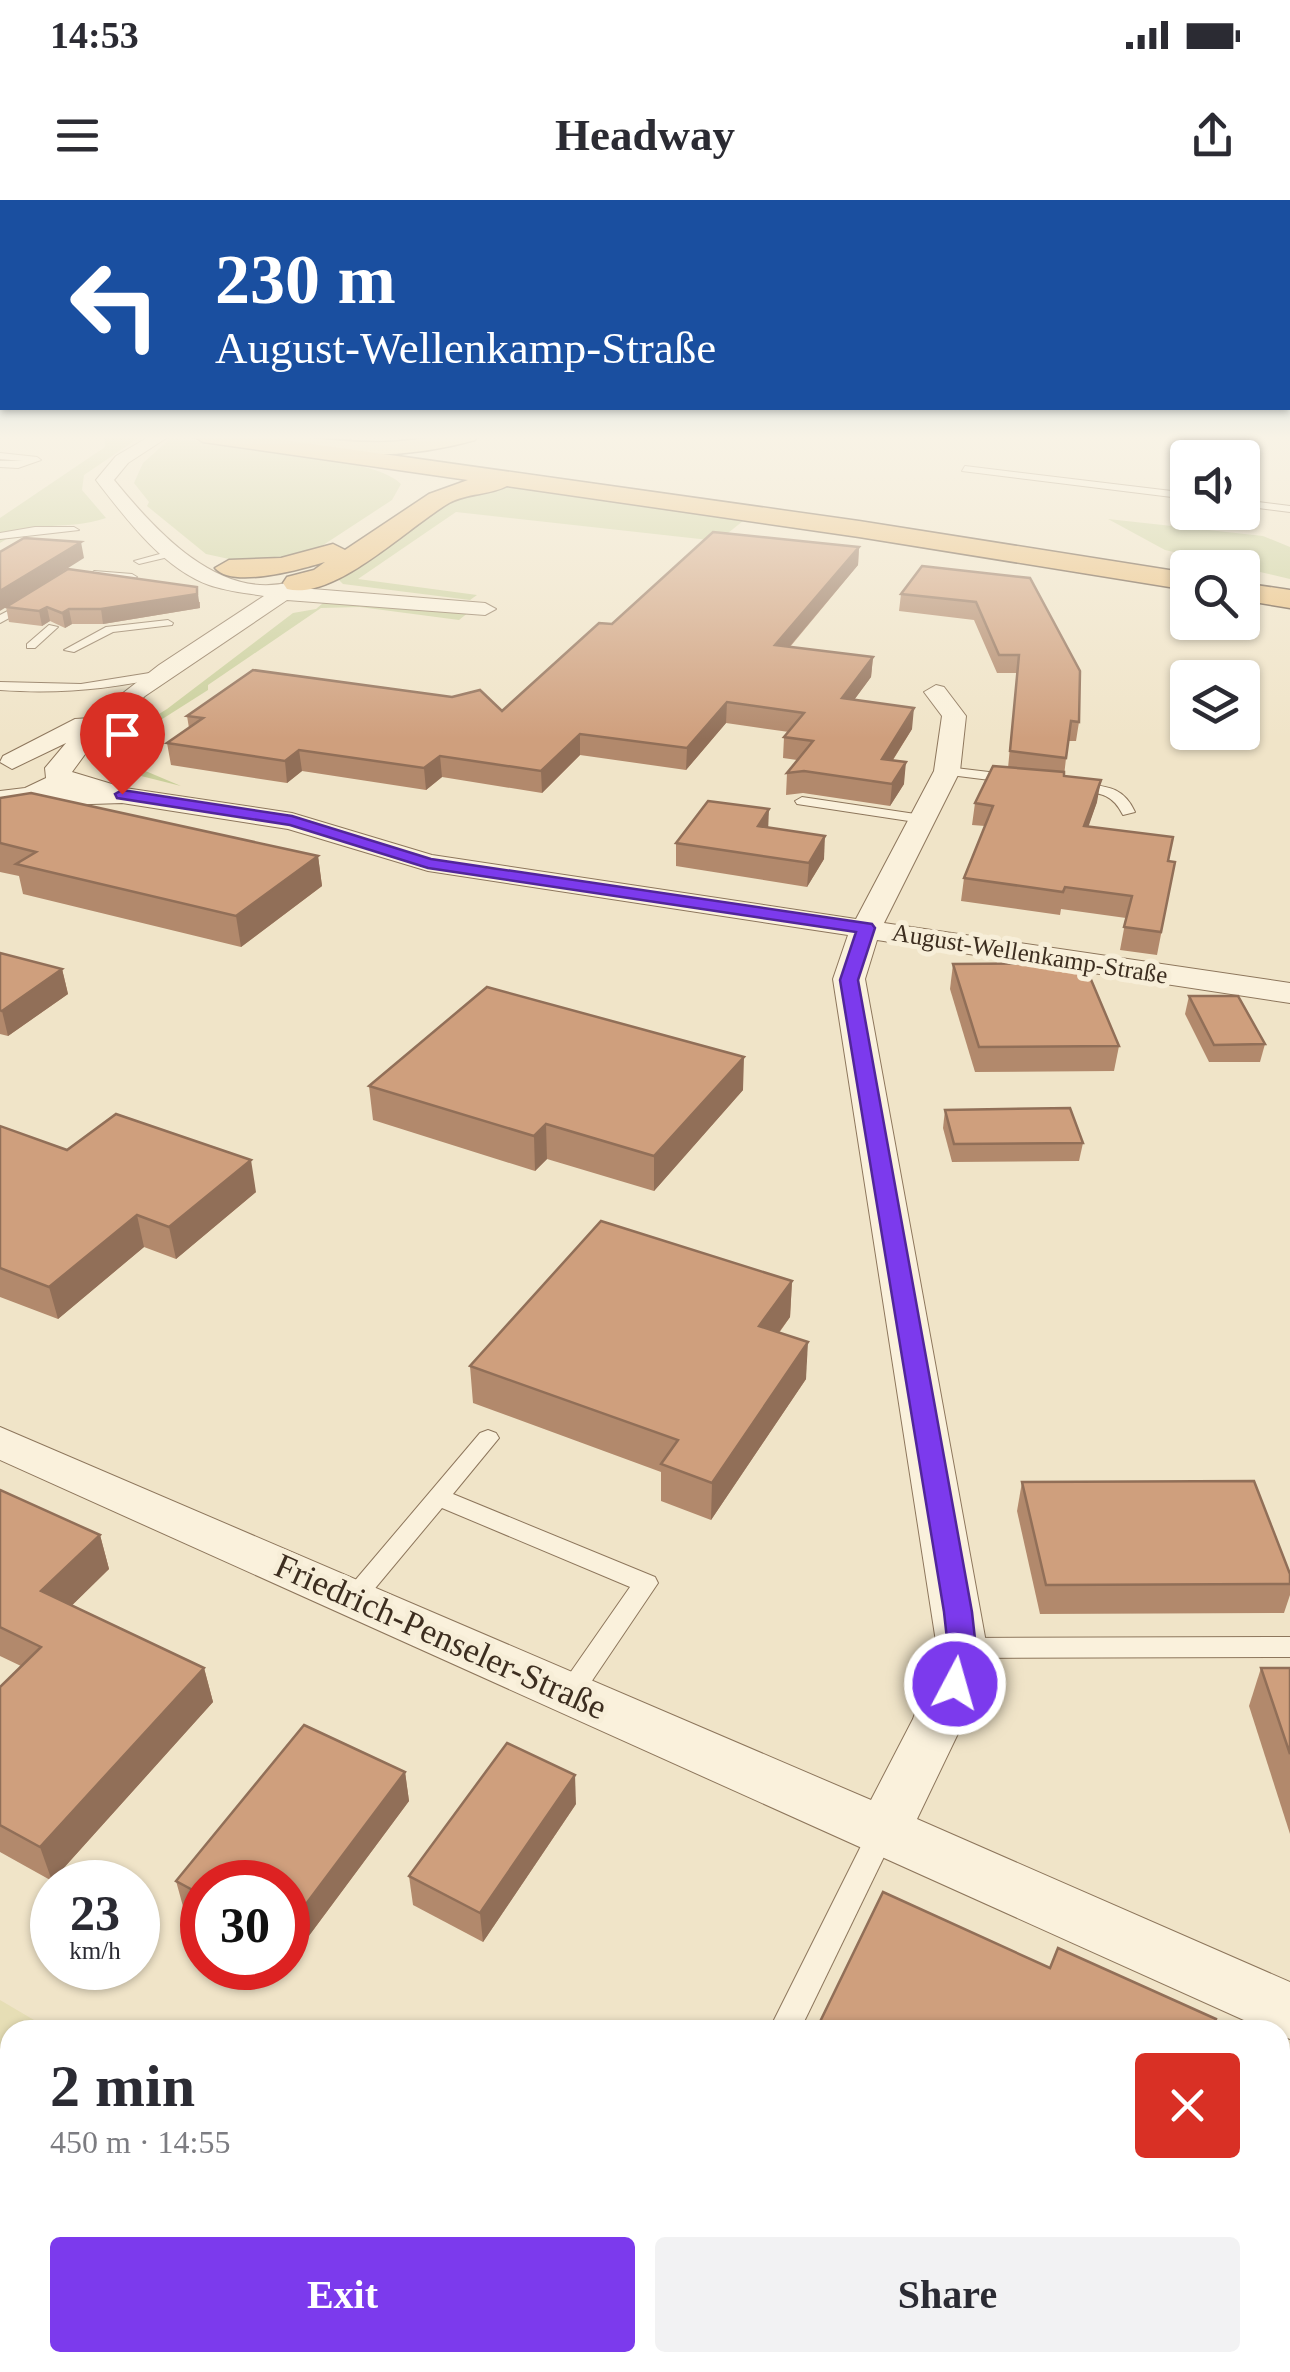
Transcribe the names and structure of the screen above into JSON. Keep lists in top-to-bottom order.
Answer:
{
  "streets": {
    "street": ["August-Wellenkamp-Straße", "Friedrich-Penseler-Straße"]
  },
  "page": {
    "status": "14:53",
    "header": "Headway",
    "turn": ["230 m", "August-Wellenkamp-Straße"],
    "speed": "23 km/h",
    "limit": "30",
    "heading": ["2 min", "450 m · 14:55"],
    "buttons": ["Exit", "Share"]
  }
}
